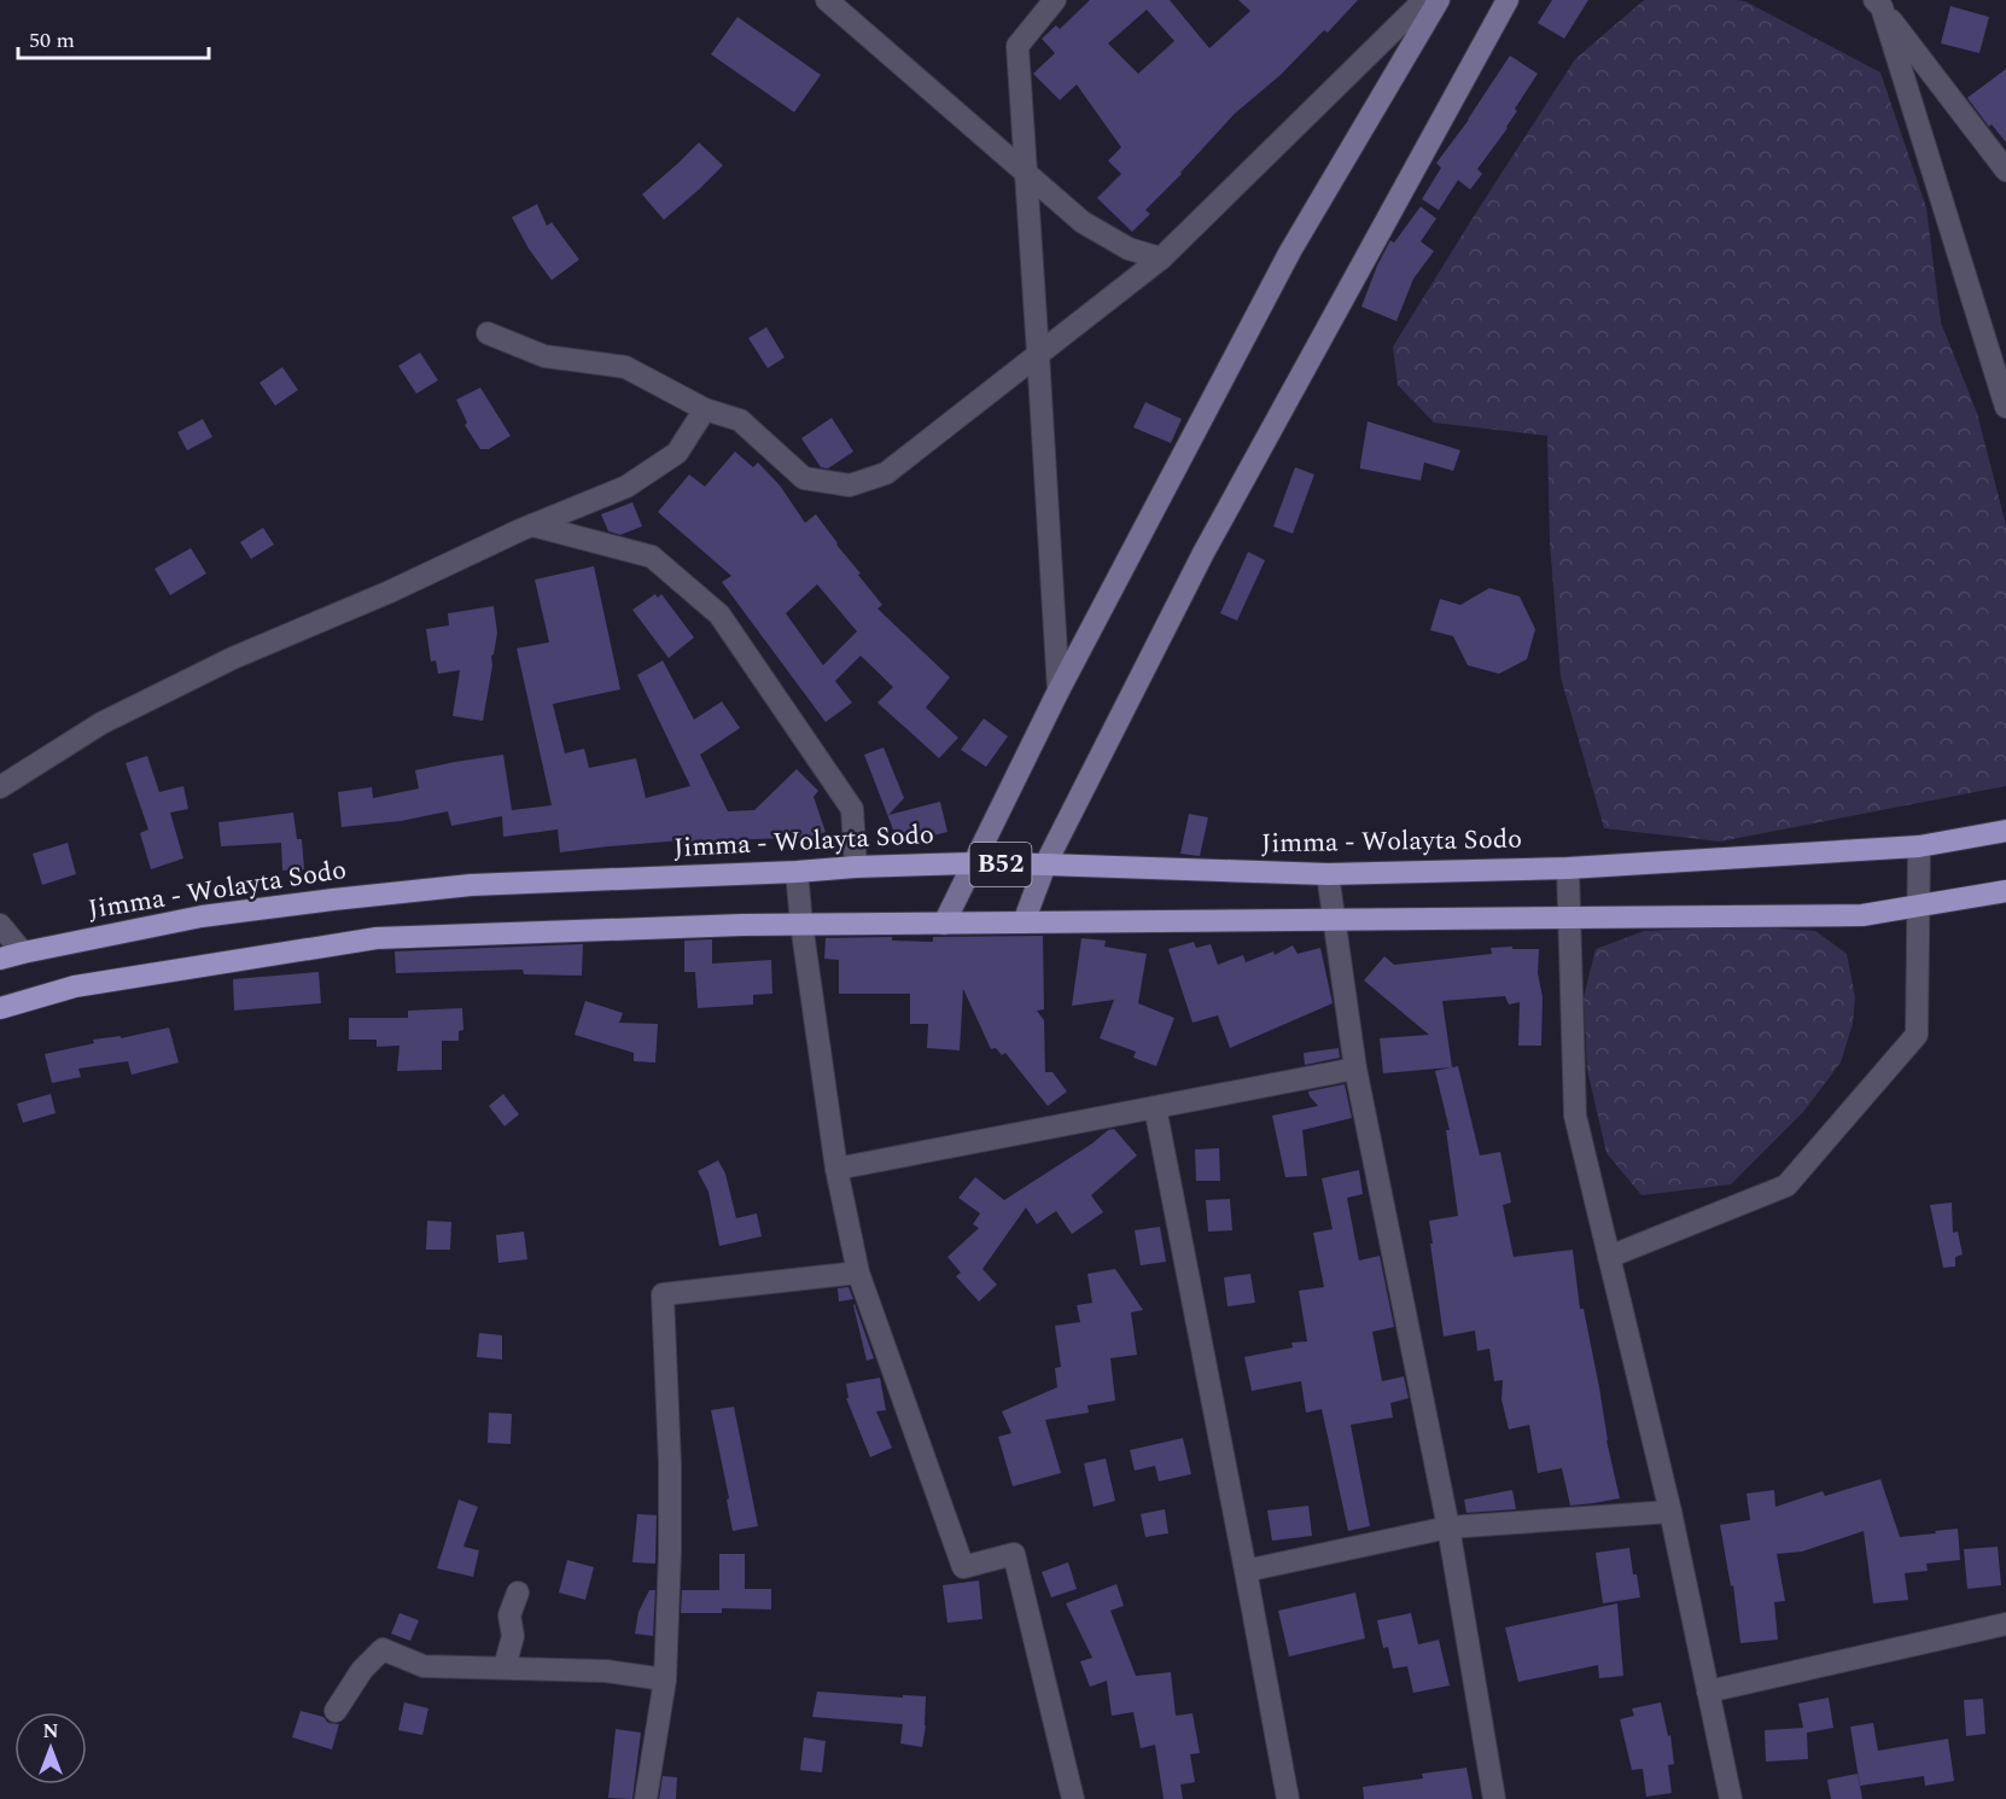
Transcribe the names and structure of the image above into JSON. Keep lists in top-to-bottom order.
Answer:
{
  "streets": {
    "highway": ["Jimma - Wolayta Sodo", "B52"]
  },
  "scale_bar": "50 m",
  "north": "top"
}
